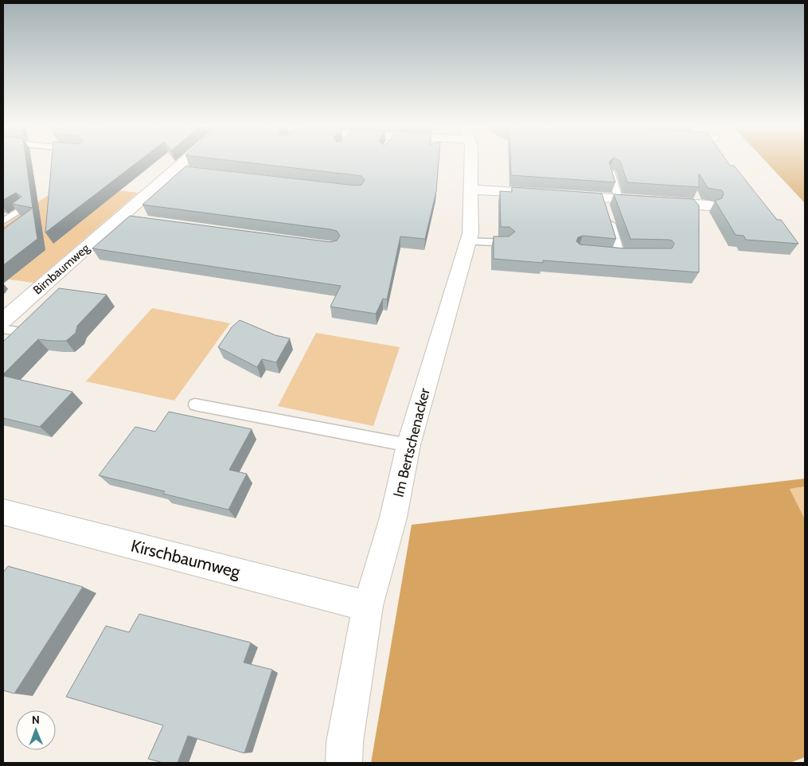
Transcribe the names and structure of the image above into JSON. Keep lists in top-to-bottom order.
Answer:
{
  "streets": {
    "street": ["Birnbaumweg", "Im Bertschenacker", "Kirschbaumweg"]
  },
  "crossings": [
    ["Im Bertschenacker", "Kirschbaumweg"]
  ],
  "north": "top"
}
